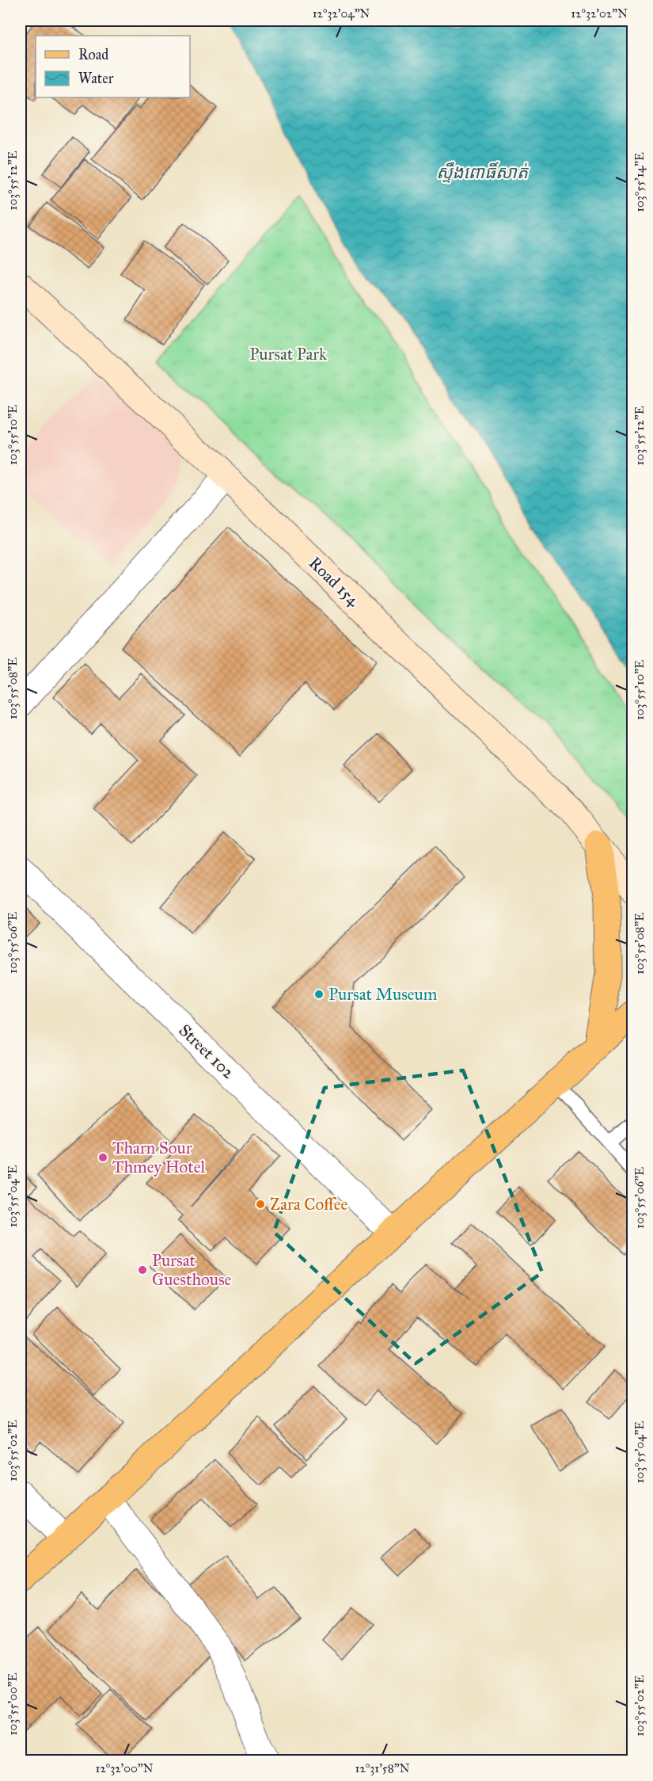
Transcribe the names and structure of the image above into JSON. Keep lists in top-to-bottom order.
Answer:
{
  "streets": {
    "main road": ["Road 154"],
    "street": ["Street 102"]
  },
  "water": ["ស្ទឹងពោធិ៍សាត់"],
  "parks": ["Pursat Park"],
  "places": [
    "Pursat Museum",
    "Tharn Sour Thmey Hotel",
    "Zara Coffee",
    "Pursat Guesthouse"
  ],
  "legend": ["Road", "Water"],
  "coordinates": [
    "12°32'04\"N",
    "12°32'02\"N",
    "103°55'12\"E",
    "103°55'14\"E",
    "103°55'10\"E",
    "103°55'08\"E",
    "103°55'06\"E",
    "103°55'04\"E",
    "103°55'02\"E",
    "103°55'00\"E",
    "12°32'00\"N",
    "12°31'58\"N"
  ]
}
